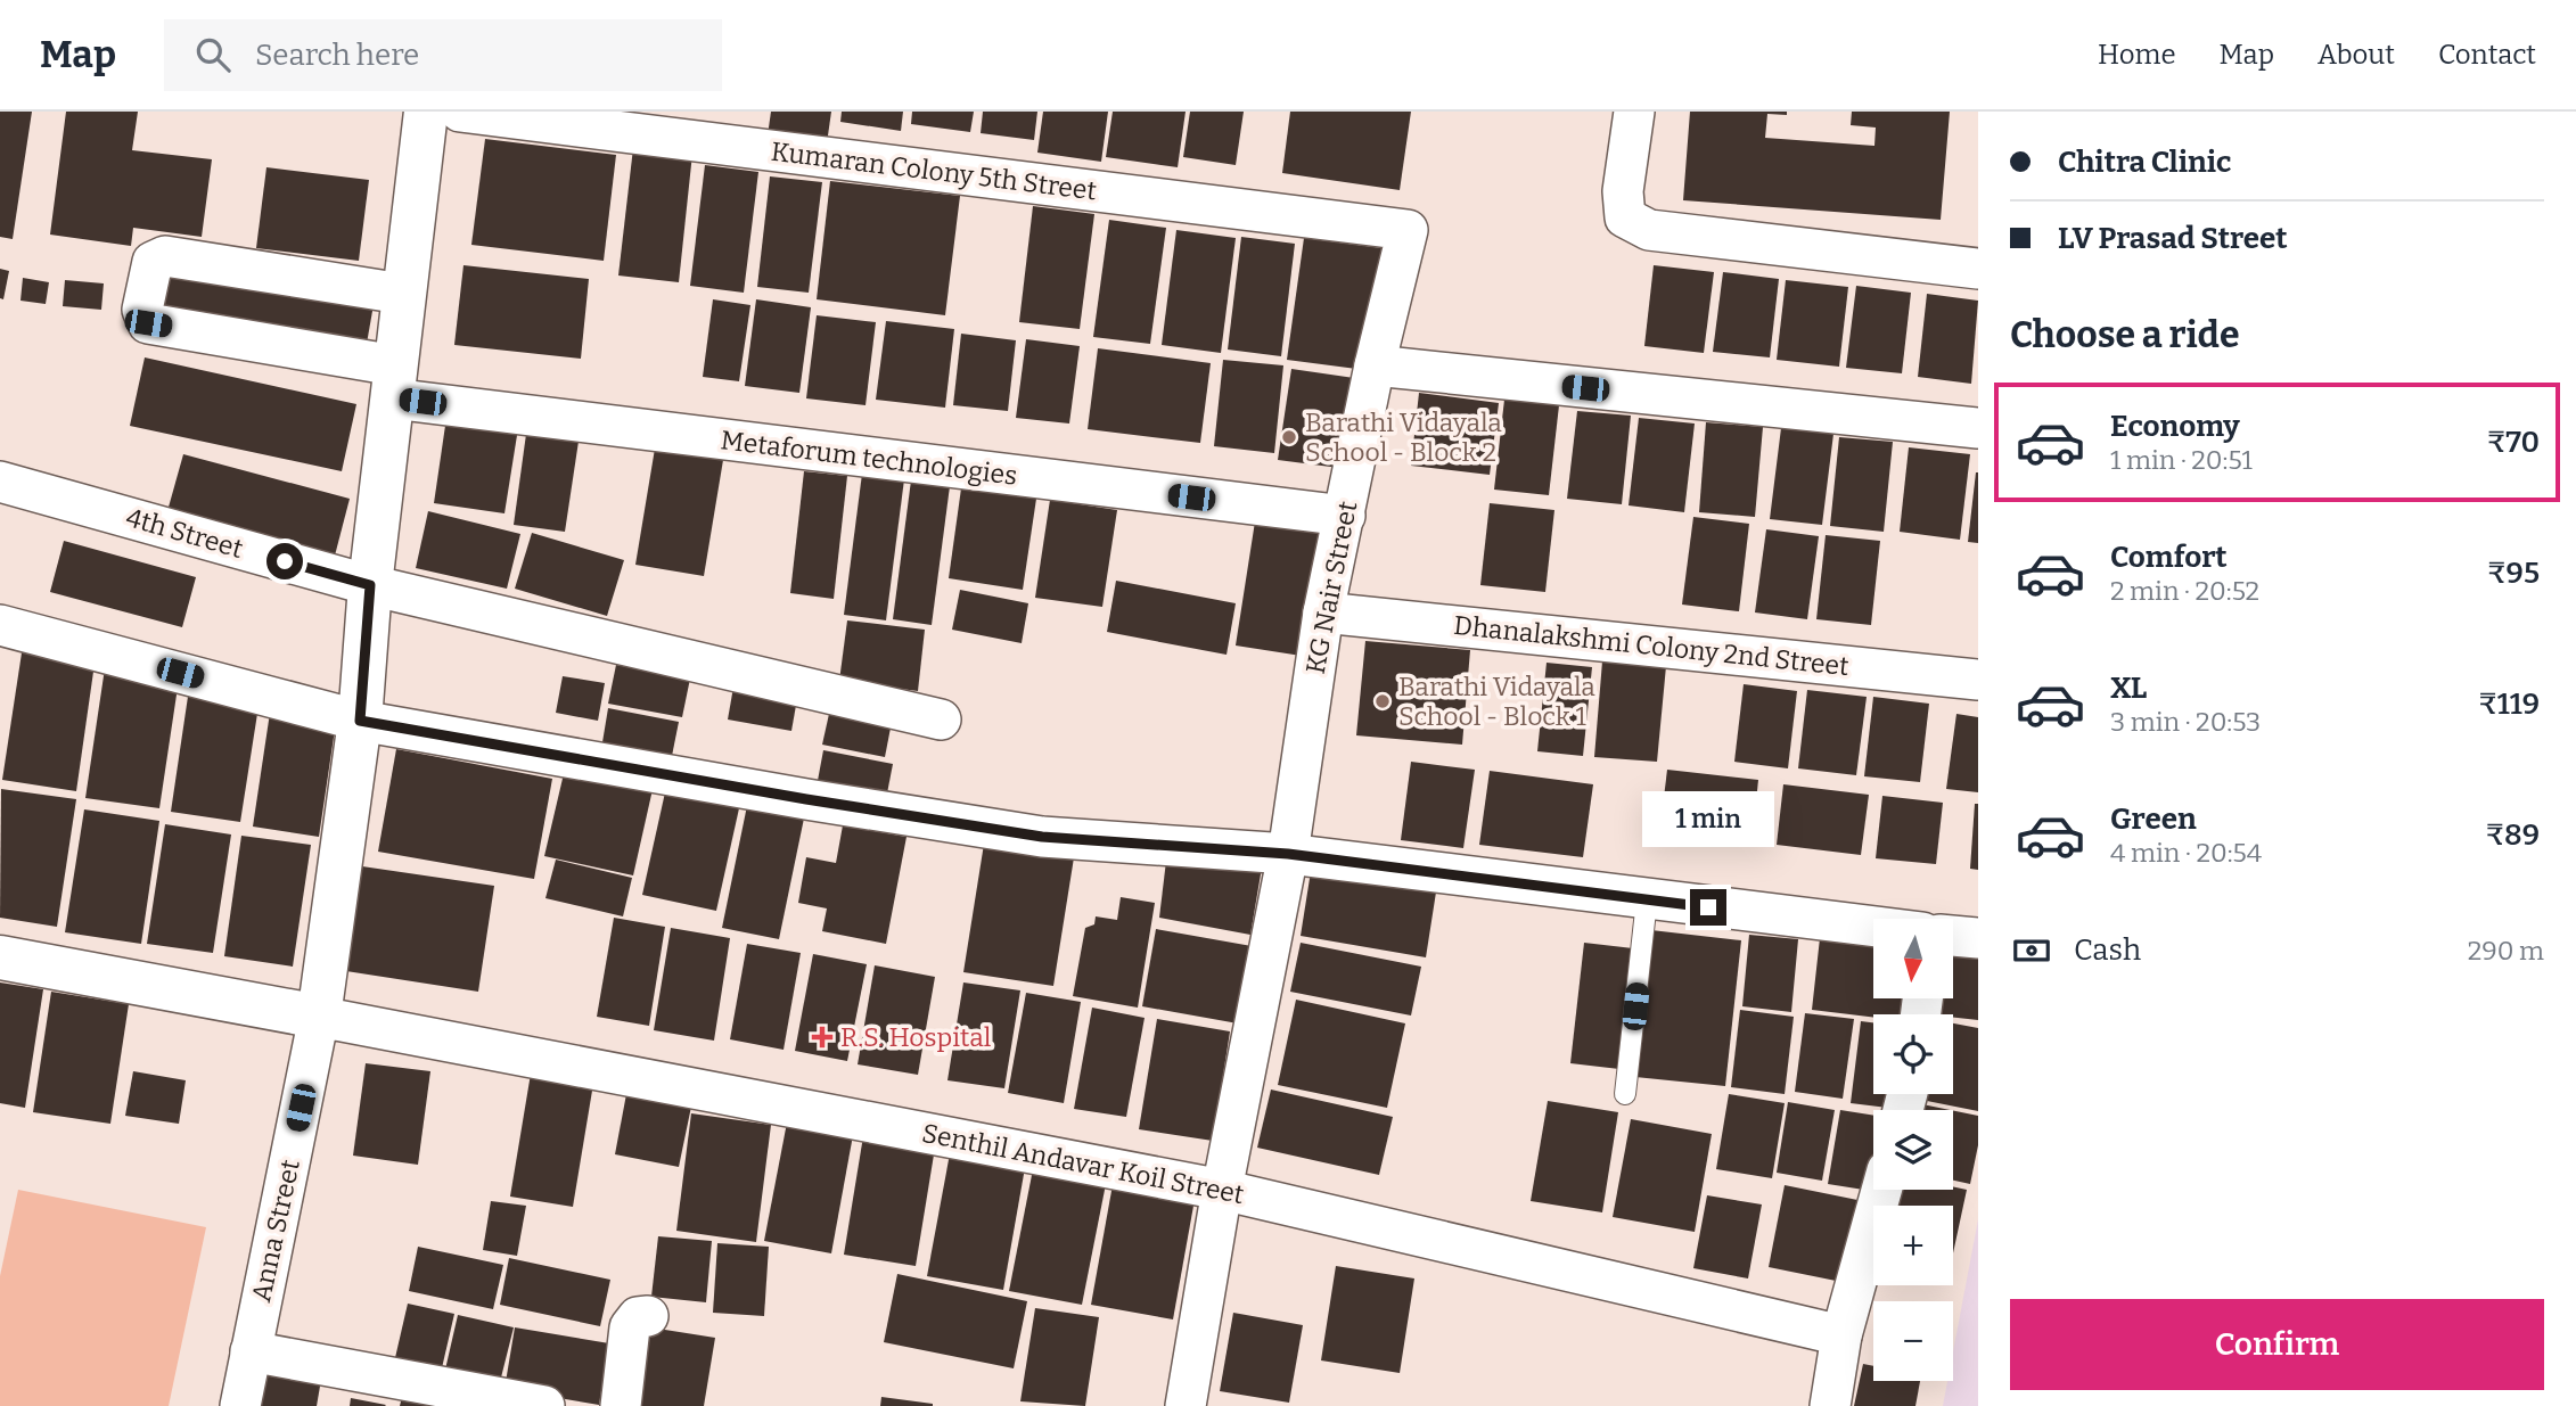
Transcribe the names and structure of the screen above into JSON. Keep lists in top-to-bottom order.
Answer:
{
  "streets": {
    "street": [
      "Kumaran Colony 5th Street",
      "Metaforum technologies",
      "4th Street",
      "KG Nair Street",
      "Dhanalakshmi Colony 2nd Street",
      "Senthil Andavar Koil Street",
      "Anna Street"
    ]
  },
  "crossings": [
    ["Kumaran Colony 5th Street", "KG Nair Street"],
    ["Metaforum technologies", "KG Nair Street"],
    ["KG Nair Street", "Dhanalakshmi Colony 2nd Street"],
    ["KG Nair Street", "Senthil Andavar Koil Street"],
    ["Senthil Andavar Koil Street", "Anna Street"]
  ],
  "places": {
    "other": ["Barathi Vidayala School - Block 2", "Barathi Vidayala School - Block 1"],
    "health": ["R.S. Hospital"]
  },
  "north": "bottom",
  "page": {
    "header": "Map",
    "search": "Search here",
    "nav": [
      "Home",
      "Map",
      "About",
      "Contact"
    ],
    "banner": ["Chitra Clinic", "LV Prasad Street"],
    "heading": "Choose a ride",
    "list": [
      {
        "name": "Economy",
        "note": "1 min · 20:51",
        "value": "₹70"
      },
      {
        "name": "Comfort",
        "note": "2 min · 20:52",
        "value": "₹95"
      },
      {
        "name": "XL",
        "note": "3 min · 20:53",
        "value": "₹119"
      },
      {
        "name": "Green",
        "note": "4 min · 20:54",
        "value": "₹89"
      }
    ],
    "bubble": "1 min",
    "pay": ["Cash", "290 m"],
    "map_buttons": ["+", "−"],
    "buttons": "Confirm"
  }
}
